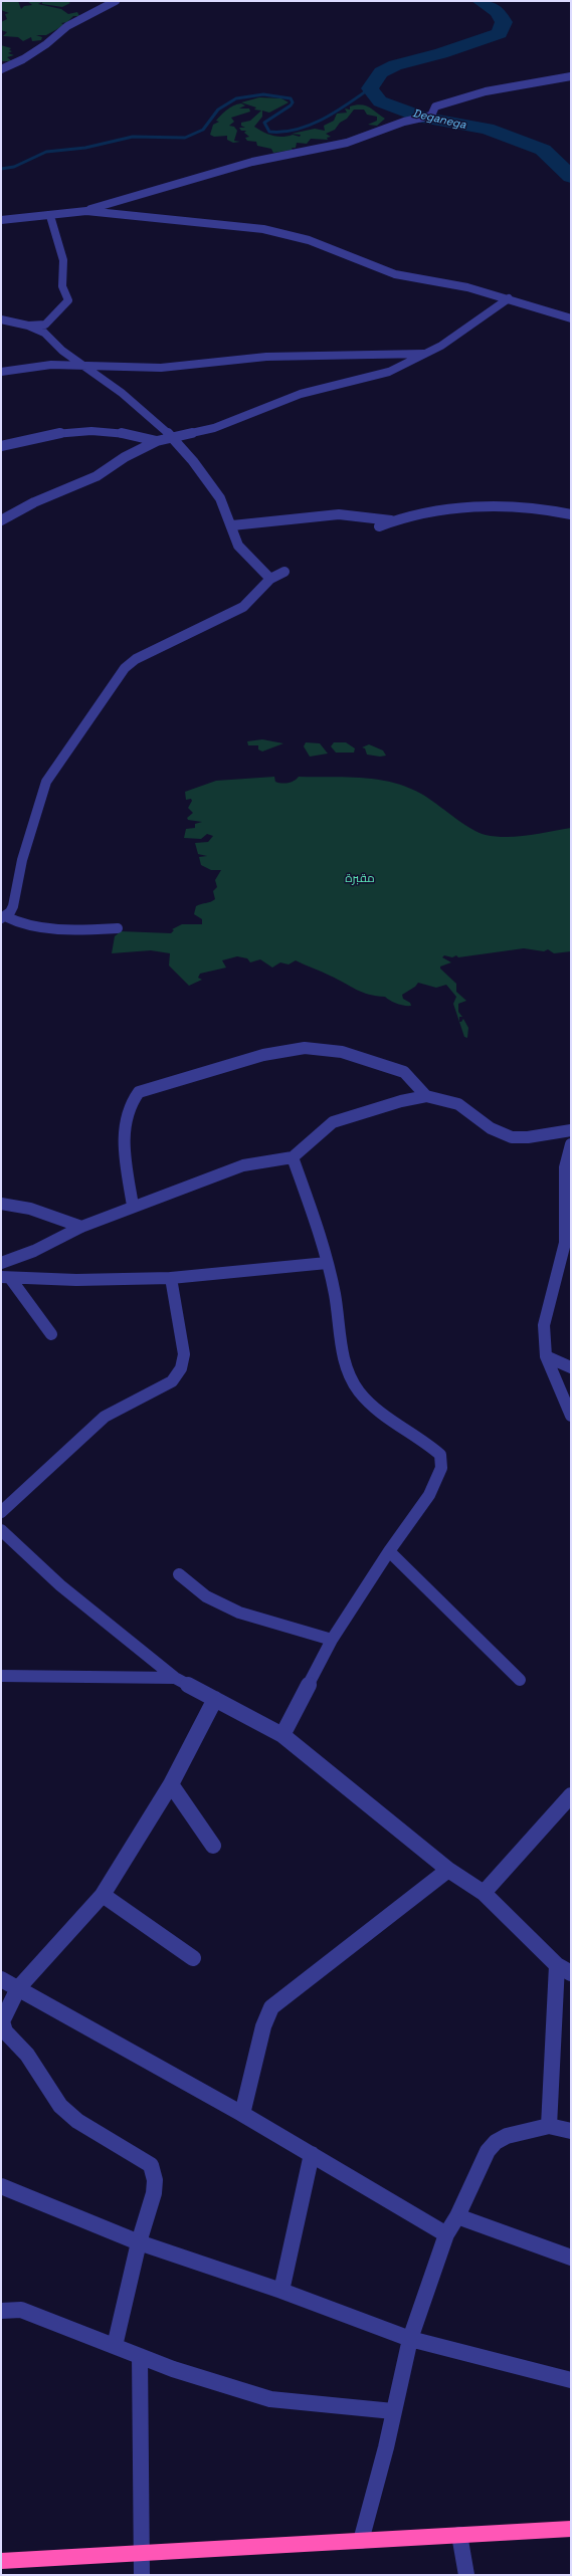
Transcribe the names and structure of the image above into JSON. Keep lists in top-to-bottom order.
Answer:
{
  "water": ["Deganega"],
  "parks": ["مقبرة"]
}
